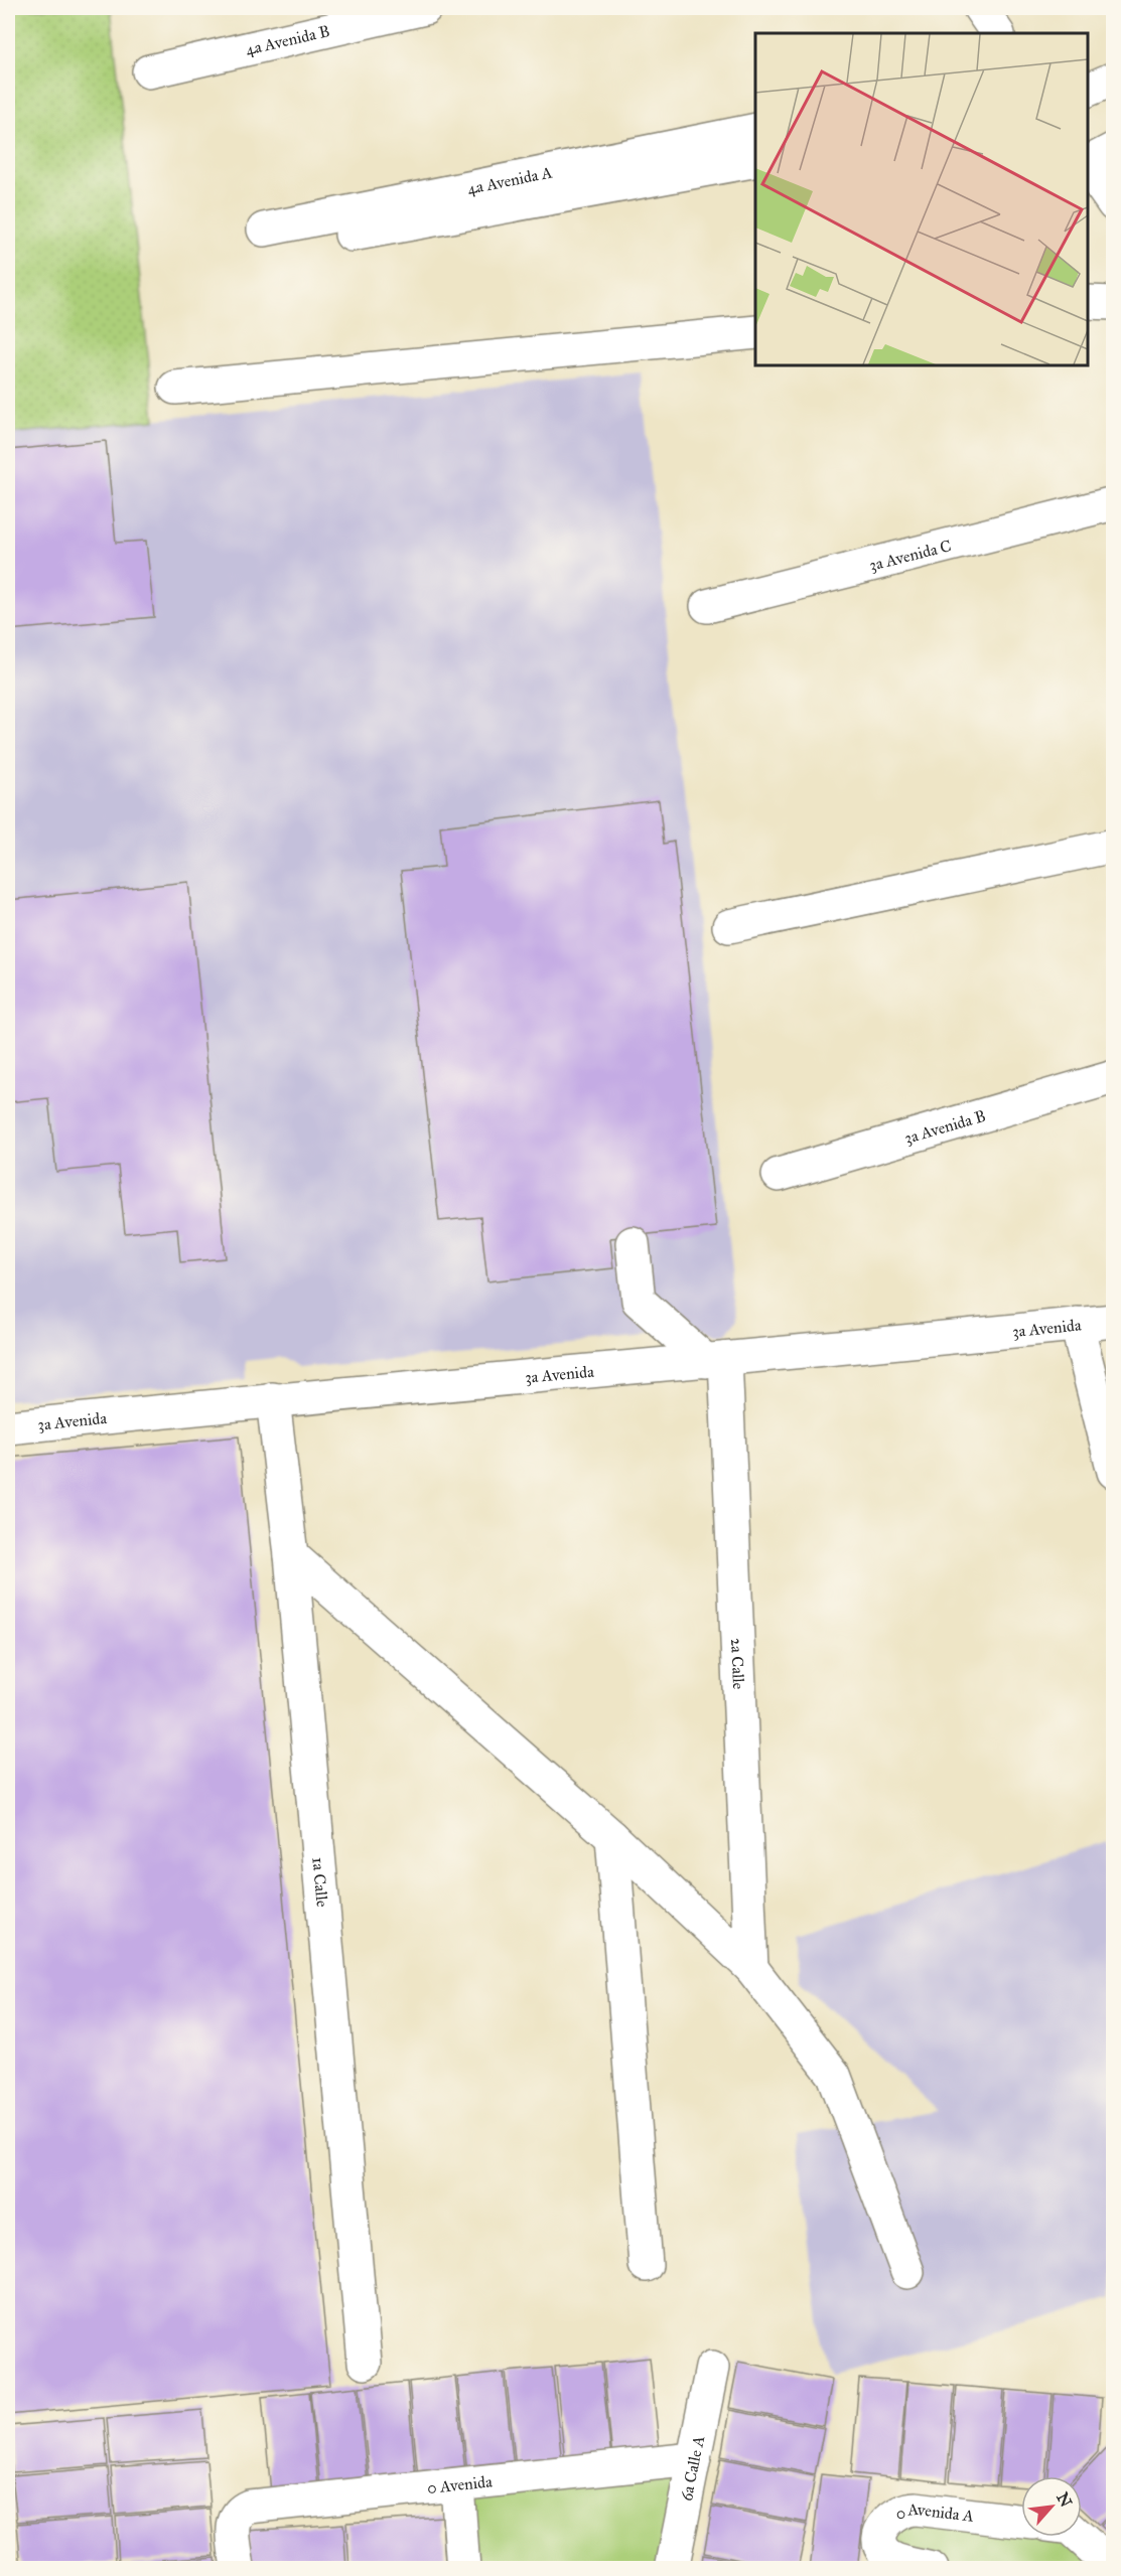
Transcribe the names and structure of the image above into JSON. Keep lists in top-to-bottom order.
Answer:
{
  "streets": {
    "street": [
      "4a Avenida B",
      "4a Avenida A",
      "3a Avenida C",
      "3a Avenida B",
      "3a Avenida",
      "2a Calle",
      "1a Calle",
      "6a Calle A",
      "0 Avenida",
      "0 Avenida A"
    ]
  },
  "crossings": [
    ["3a Avenida", "2a Calle"],
    ["3a Avenida", "1a Calle"],
    ["6a Calle A", "0 Avenida"]
  ],
  "north": "top right"
}
